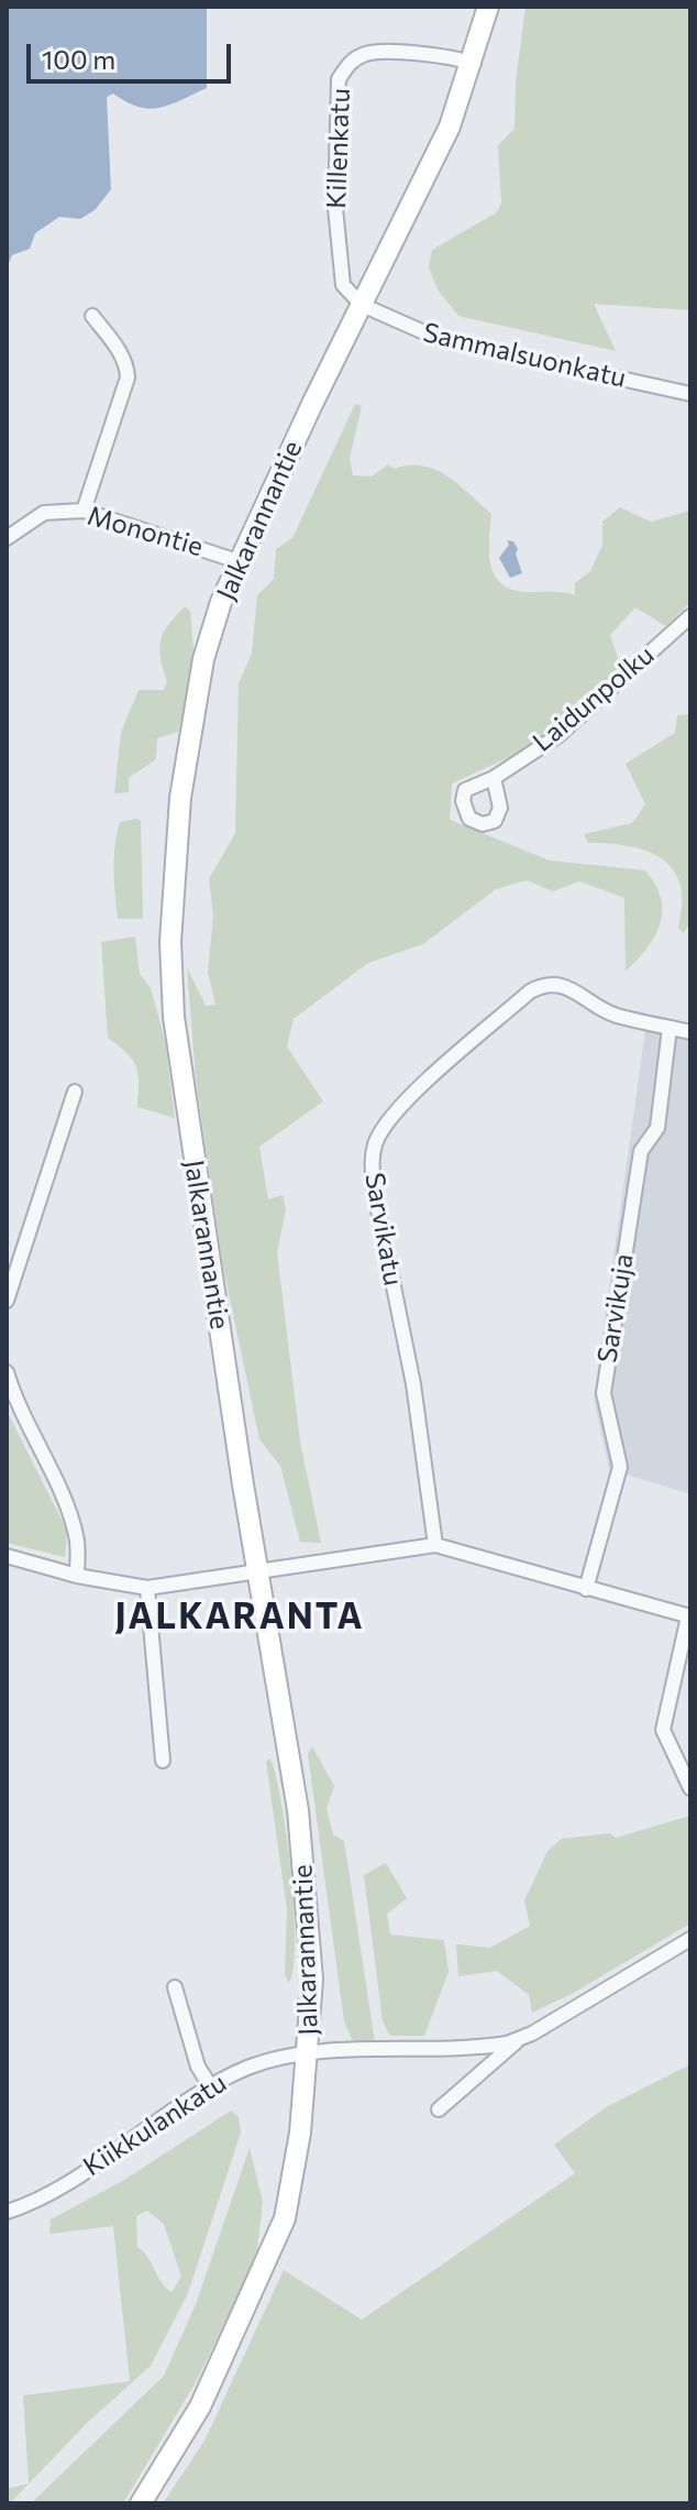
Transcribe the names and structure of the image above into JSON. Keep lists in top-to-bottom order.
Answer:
{
  "streets": {
    "main road": ["Jalkarannantie"],
    "street": [
      "Killenkatu",
      "Sammalsuonkatu",
      "Monontie",
      "Laidunpolku",
      "Sarvikatu",
      "Sarvikuja",
      "Kiikkulankatu"
    ]
  },
  "crossings": [
    ["Killenkatu", "Sammalsuonkatu"],
    ["Killenkatu", "Jalkarannantie"],
    ["Sammalsuonkatu", "Jalkarannantie"],
    ["Jalkarannantie", "Monontie"],
    ["Jalkarannantie", "Kiikkulankatu"],
    ["Sarvikatu", "Sarvikuja"]
  ],
  "districts": ["JALKARANTA"],
  "scale_bar": "100 m"
}
